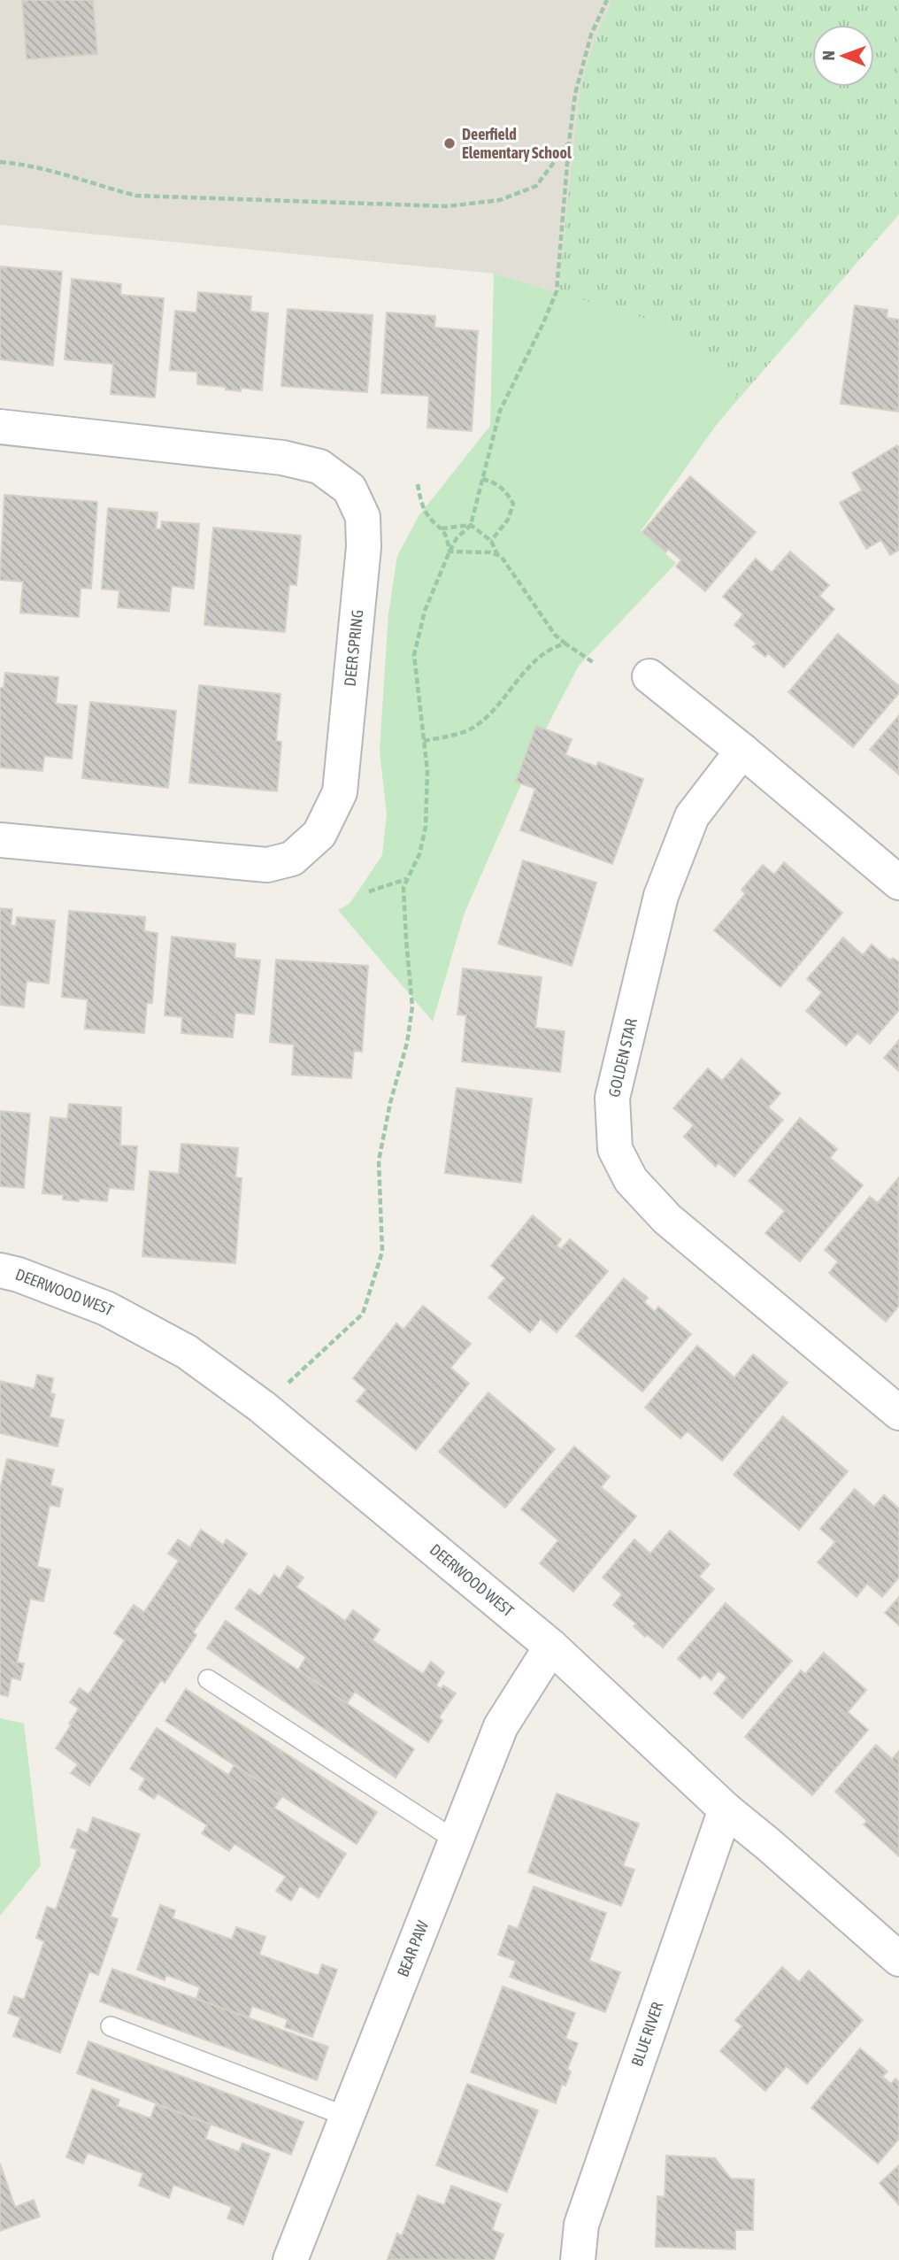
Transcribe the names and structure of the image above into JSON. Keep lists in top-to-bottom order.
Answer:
{
  "streets": {
    "street": [
      "DEER SPRING",
      "GOLDEN STAR",
      "DEERWOOD WEST",
      "BEAR PAW",
      "BLUE RIVER"
    ]
  },
  "crossings": [
    ["DEERWOOD WEST", "BEAR PAW"],
    ["DEERWOOD WEST", "BLUE RIVER"]
  ],
  "places": ["Deerfield Elementary School"],
  "north": "left"
}
